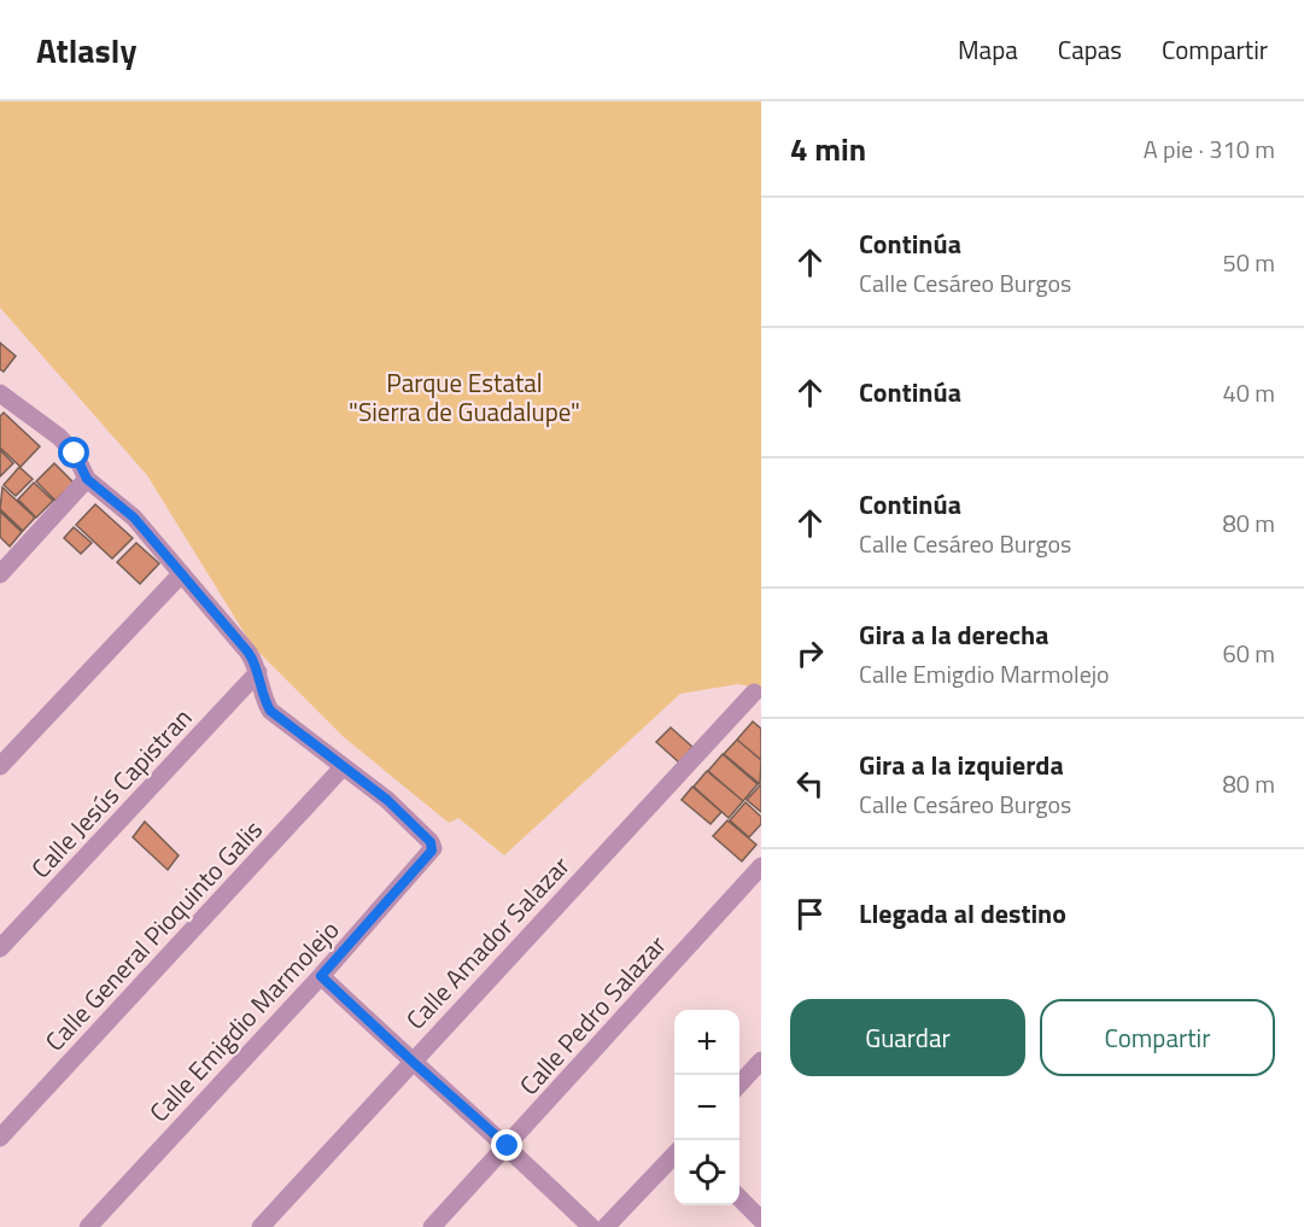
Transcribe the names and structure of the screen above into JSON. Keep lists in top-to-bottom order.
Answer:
{
  "streets": {
    "street": [
      "Calle Jesús Capistran",
      "Calle General Pioquinto Galis",
      "Calle Amador Salazar",
      "Calle Pedro Salazar",
      "Calle Emigdio Marmolejo"
    ]
  },
  "crossings": [
    ["Calle General Pioquinto Galis", "Calle Emigdio Marmolejo"]
  ],
  "parks": ["Parque Estatal \"Sierra de Guadalupe\""],
  "page": {
    "header": "Atlasly",
    "nav": ["Mapa", "Capas", "Compartir"],
    "heading": ["4 min", "A pie · 310 m"],
    "list": [
      ["Continúa", "Calle Cesáreo Burgos", "50 m"],
      ["Continúa", "40 m"],
      ["Continúa", "Calle Cesáreo Burgos", "80 m"],
      ["Gira a la derecha", "Calle Emigdio Marmolejo", "60 m"],
      ["Gira a la izquierda", "Calle Cesáreo Burgos", "80 m"],
      "Llegada al destino"
    ],
    "buttons": ["Guardar", "Compartir"],
    "map_buttons": ["+", "−"]
  }
}
